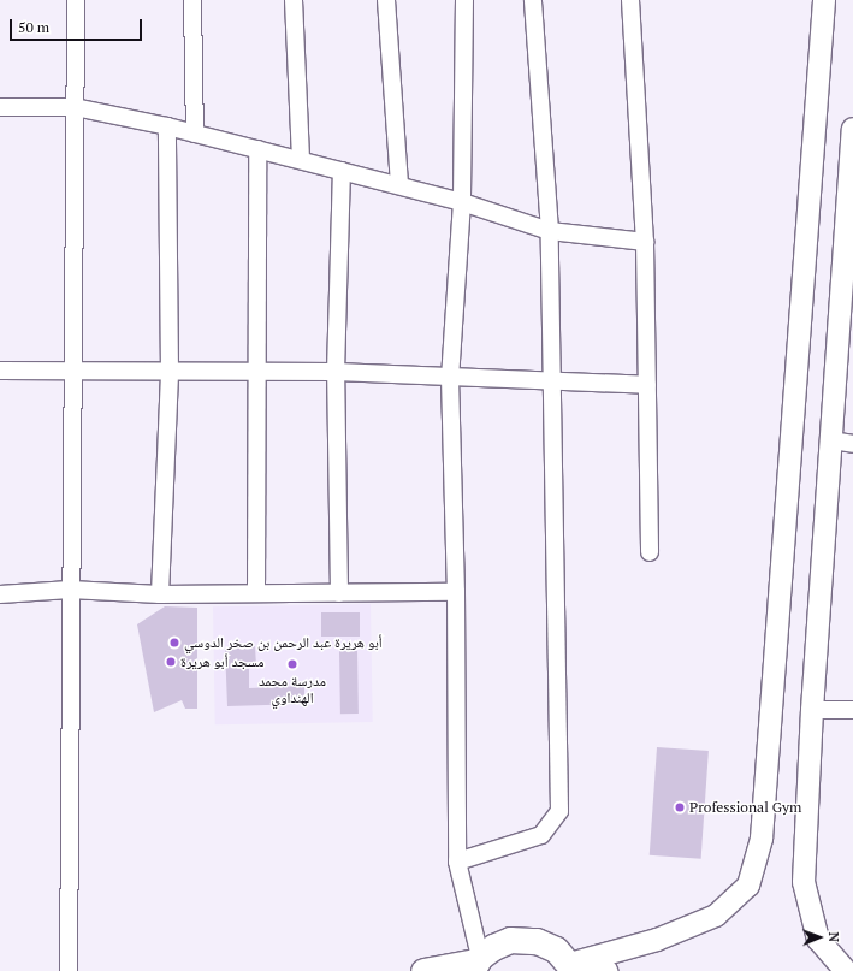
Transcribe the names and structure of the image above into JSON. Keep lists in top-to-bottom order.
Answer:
{
  "places": [
    "أبو هريرة عبد الرحمن بن صخر الدوسي",
    "مسجد أبو هريرة",
    "مدرسة محمد الهنداوي",
    "Professional Gym"
  ],
  "scale_bar": "50 m",
  "north": "right"
}
